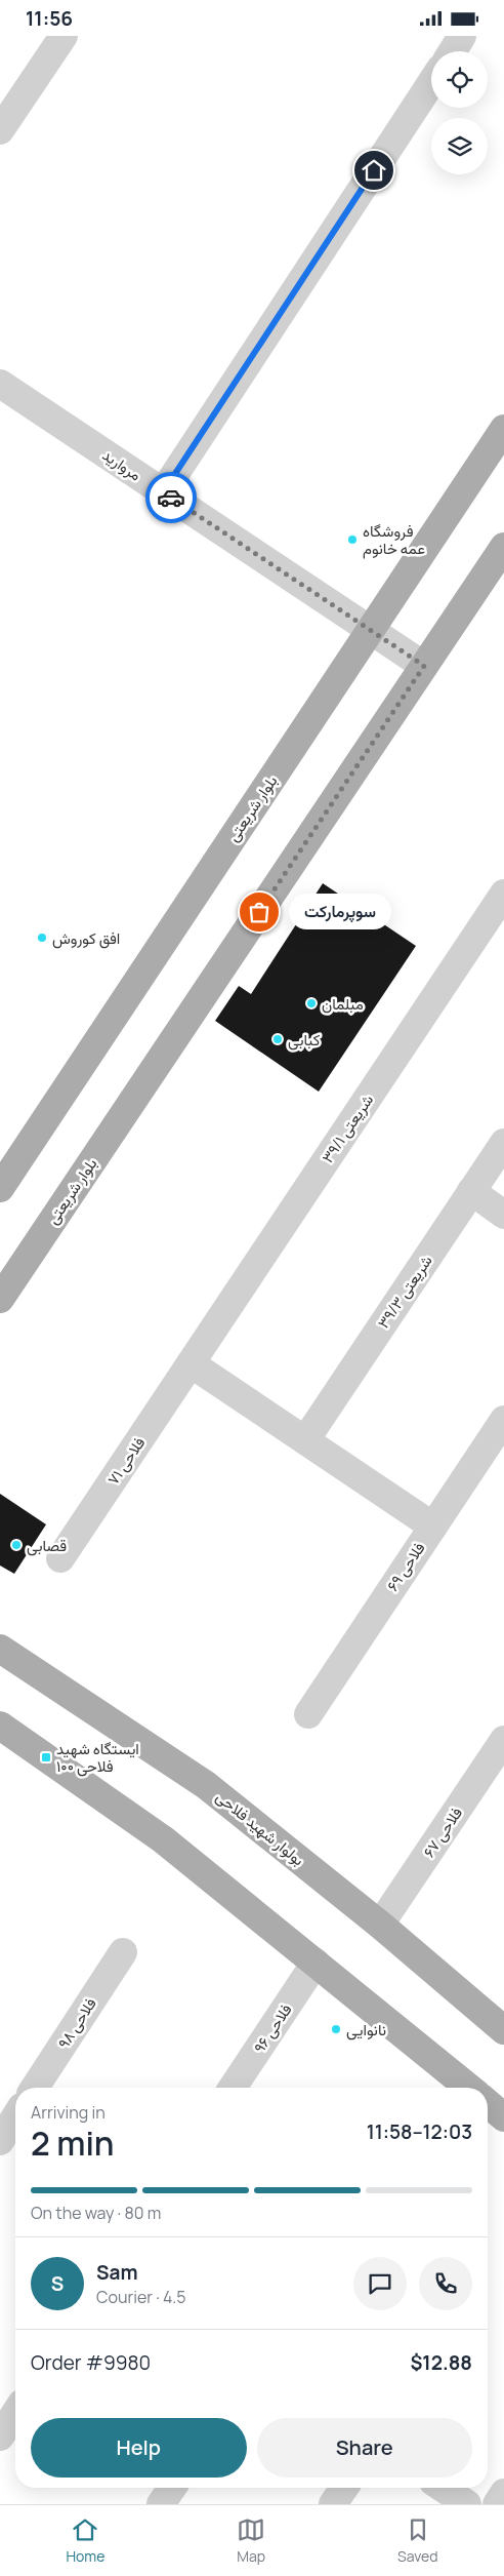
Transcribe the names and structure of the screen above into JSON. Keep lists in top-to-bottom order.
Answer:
{
  "streets": {
    "main road": ["بلوار شریعتی", "بولوار شهید فلاحی"],
    "street": [
      "مروارید",
      "شریعتی ۳۹/۱",
      "شریعتی ۳۹/۳",
      "فلاحی ۷۱",
      "فلاحی ۶۹",
      "فلاحی ۶۷",
      "فلاحی ۹۸",
      "فلاحی ۹۶"
    ]
  },
  "crossings": [
    ["مروارید", "بلوار شریعتی"],
    ["شریعتی ۳۹/۱", "فلاحی ۷۱"],
    ["بولوار شهید فلاحی", "فلاحی ۶۷"]
  ],
  "places": {
    "other": [
      "فروشگاه عمه خانوم",
      "سوپرمارکت",
      "افق کوروش",
      "مبلمان",
      "کبابی",
      "قصابی",
      "نانوایی"
    ],
    "transit": ["ایستگاه شهید فلاحی ۱۰۰"]
  },
  "page": {
    "status": "11:56",
    "bubble": "سوپرمارکت",
    "heading": ["2 min", "Arriving in", "11:58–12:03"],
    "panel": [
      "Sam",
      "Courier · 4.5",
      "Order #9980",
      "$12.88"
    ],
    "bar": "On the way · 80 m",
    "round": "S",
    "buttons": ["Help", "Share"],
    "tabs": ["Home", "Map", "Saved"]
  }
}
